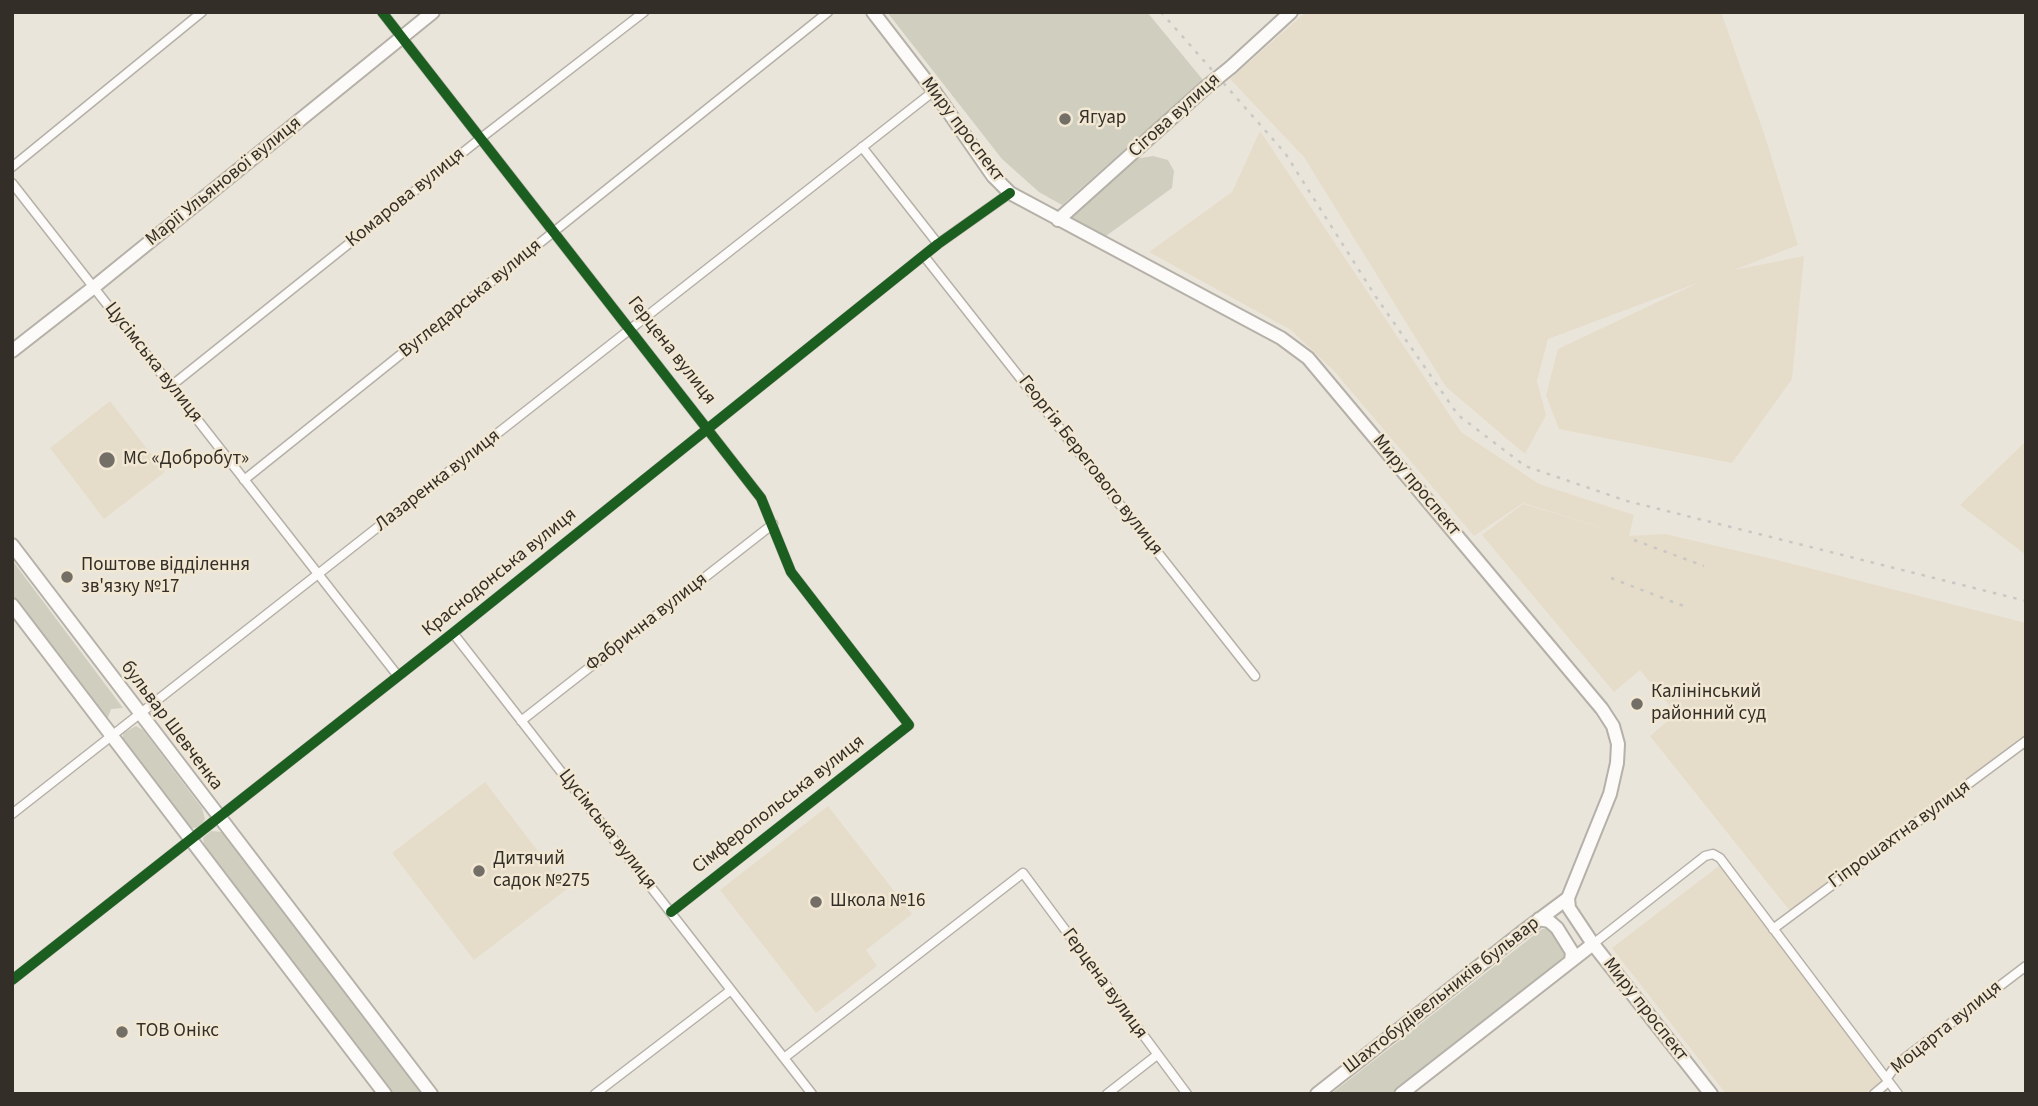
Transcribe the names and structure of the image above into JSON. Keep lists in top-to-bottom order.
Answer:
{
  "streets": {
    "main road": [
      "Сігова вулиця",
      "Миру проспект",
      "Марії Ульянової вулиця",
      "бульвар Шевченка",
      "Шахтобудівельників бульвар"
    ],
    "street": [
      "Комарова вулиця",
      "Вугледарська вулиця",
      "Герцена вулиця",
      "Цусімська вулиця",
      "Георгія Берегового вулиця",
      "Лазаренка вулиця",
      "Краснодонська вулиця",
      "Фабрична вулиця",
      "Сімферопольська вулиця",
      "Гіпрошахтна вулиця",
      "Моцарта вулиця"
    ]
  },
  "crossings": [
    ["Сігова вулиця", "Миру проспект"],
    ["Миру проспект", "Лазаренка вулиця"],
    ["Миру проспект", "Краснодонська вулиця"],
    ["Миру проспект", "Шахтобудівельників бульвар"],
    ["Марії Ульянової вулиця", "Герцена вулиця"],
    ["Марії Ульянової вулиця", "Цусімська вулиця"],
    ["Комарова вулиця", "Герцена вулиця"],
    ["Комарова вулиця", "Цусімська вулиця"],
    ["Вугледарська вулиця", "Герцена вулиця"],
    ["Вугледарська вулиця", "Цусімська вулиця"],
    ["Герцена вулиця", "Цусімська вулиця"],
    ["Герцена вулиця", "Лазаренка вулиця"],
    ["Герцена вулиця", "Краснодонська вулиця"],
    ["Герцена вулиця", "Фабрична вулиця"],
    ["Герцена вулиця", "Сімферопольська вулиця"],
    ["Цусімська вулиця", "Лазаренка вулиця"],
    ["Цусімська вулиця", "Краснодонська вулиця"],
    ["Цусімська вулиця", "Фабрична вулиця"],
    ["Цусімська вулиця", "Сімферопольська вулиця"],
    ["Георгія Берегового вулиця", "Краснодонська вулиця"],
    ["Лазаренка вулиця", "бульвар Шевченка"],
    ["Краснодонська вулиця", "бульвар Шевченка"]
  ],
  "places": [
    "Ягуар",
    "МС «Добробут»",
    "Поштове відділення зв'язку №17",
    "Калінінський районний суд",
    "Дитячий садок №275",
    "Школа №16",
    "ТОВ Онікс"
  ]
}
